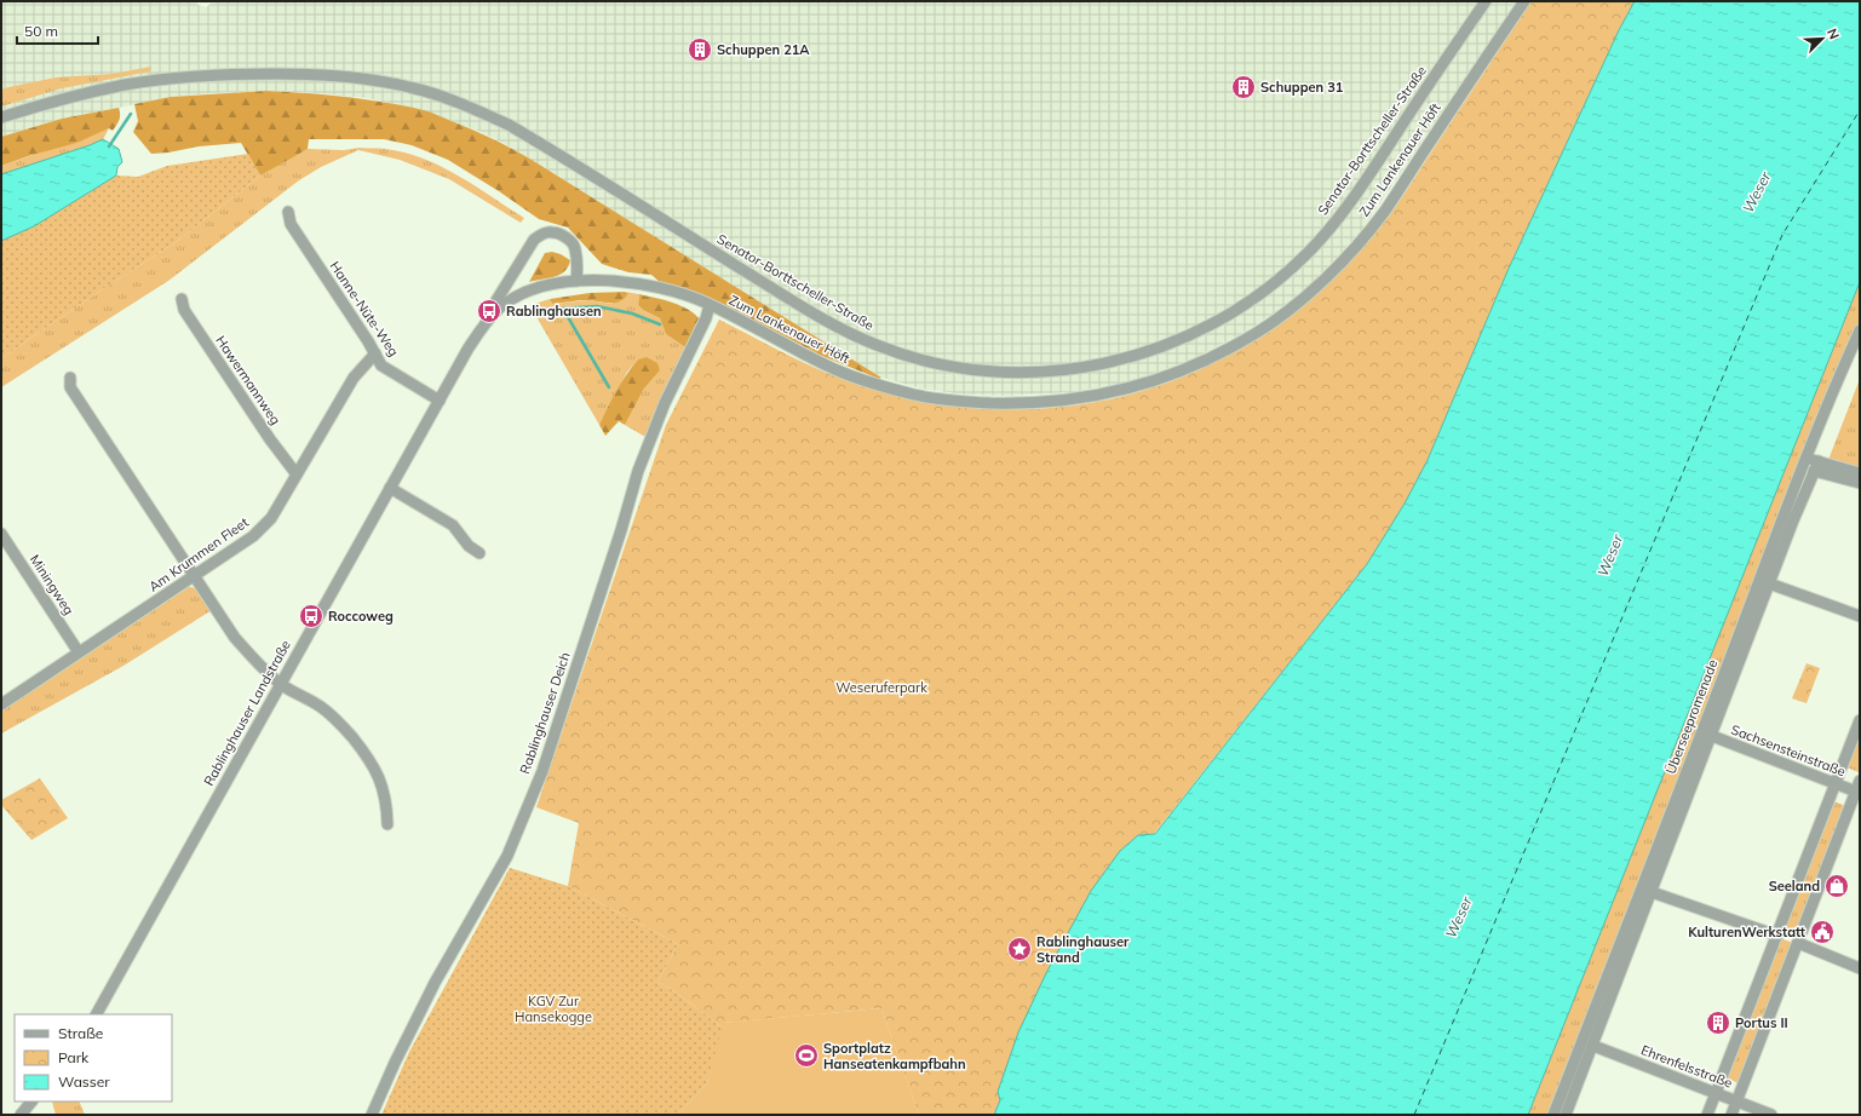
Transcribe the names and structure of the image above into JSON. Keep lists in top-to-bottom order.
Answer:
{
  "streets": {
    "street": [
      "Senator-Borttscheller-Straße",
      "Zum Lankenauer Höft",
      "Hanne-Nüte-Weg",
      "Hawermannweg",
      "Am Krummen Fleet",
      "Miningweg",
      "Rablinghauser Landstraße",
      "Rablinghauser Deich",
      "Überseepromenade",
      "Sachsensteinstraße",
      "Ehrenfelsstraße"
    ]
  },
  "crossings": [
    ["Zum Lankenauer Höft", "Rablinghauser Landstraße"],
    ["Zum Lankenauer Höft", "Rablinghauser Deich"],
    ["Hanne-Nüte-Weg", "Am Krummen Fleet"],
    ["Hanne-Nüte-Weg", "Rablinghauser Landstraße"],
    ["Hawermannweg", "Am Krummen Fleet"],
    ["Am Krummen Fleet", "Miningweg"],
    ["Überseepromenade", "Sachsensteinstraße"],
    ["Überseepromenade", "Ehrenfelsstraße"]
  ],
  "water": ["Weser"],
  "parks": ["Weseruferpark", "KGV Zur Hansekogge"],
  "places": {
    "building": ["Schuppen 21A", "Schuppen 31", "Portus II"],
    "bus stop": ["Rablinghausen", "Roccoweg"],
    "shop": ["Seeland"],
    "public building": ["KulturenWerkstatt"],
    "place": ["Rablinghauser Strand"],
    "sports": ["Sportplatz Hanseatenkampfbahn"]
  },
  "legend": ["Straße", "Park", "Wasser"],
  "scale_bar": "50 m",
  "north": "top right"
}
